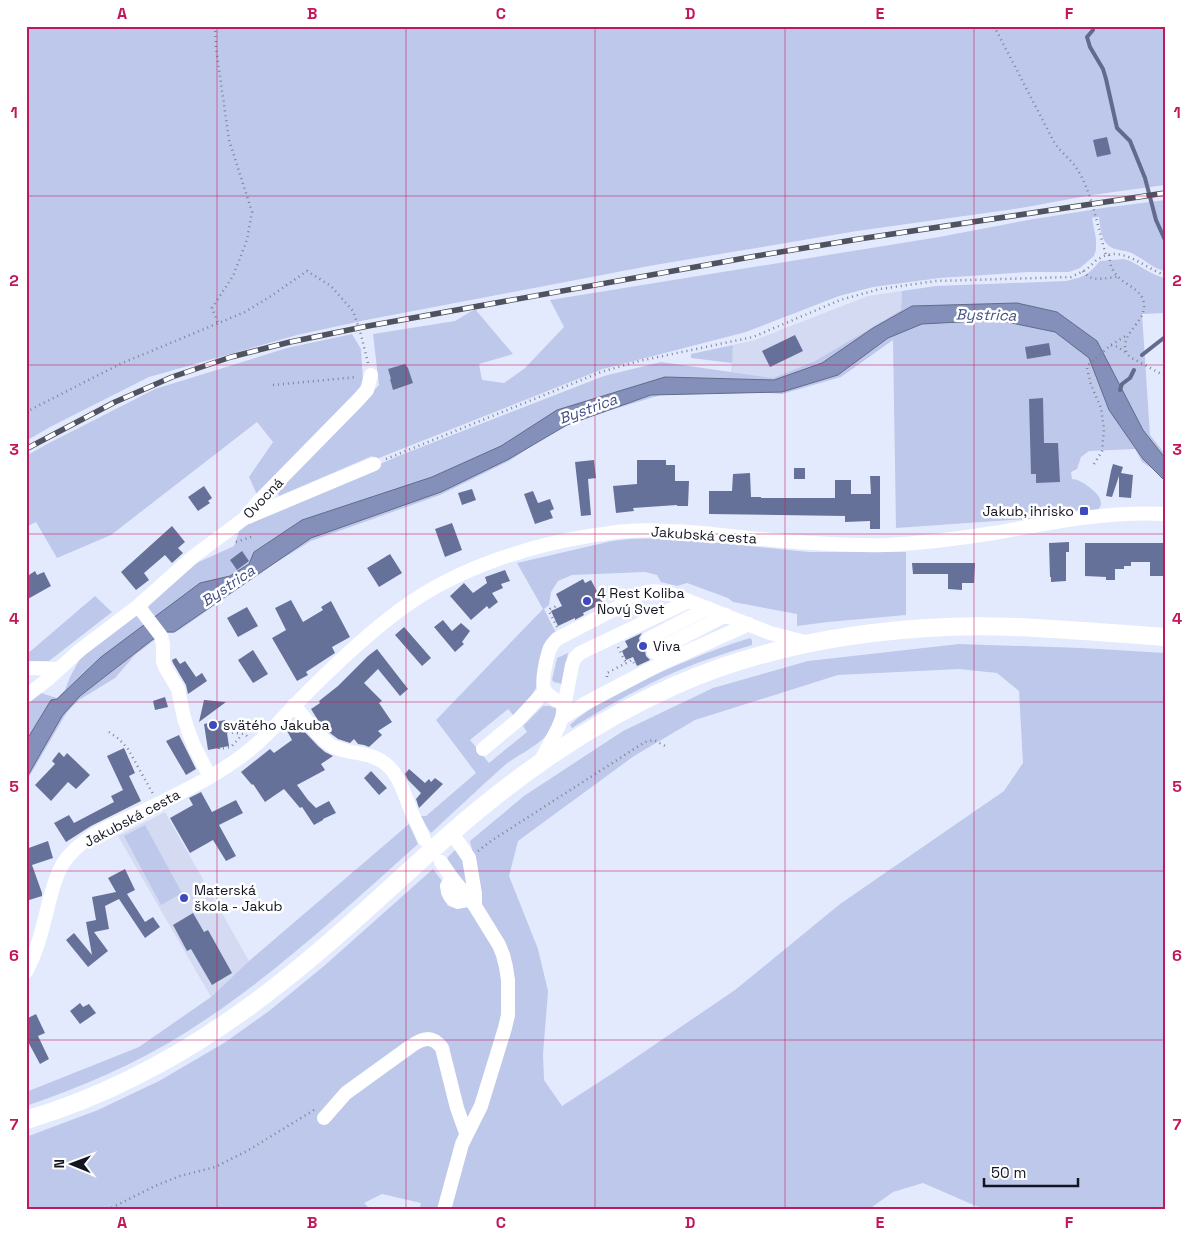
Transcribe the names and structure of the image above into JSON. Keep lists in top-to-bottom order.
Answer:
{
  "streets": {
    "street": ["Ovocná", "Jakubská cesta"]
  },
  "water": ["Bystrica"],
  "places": {
    "transit": ["Jakub, ihrisko"],
    "other": [
      "4 Rest Koliba Nový Svet",
      "Viva",
      "svätého Jakuba",
      "Materská škola - Jakub"
    ]
  },
  "scale_bar": "50 m",
  "north": "left",
  "grid": {
    "columns": [
      "A",
      "B",
      "C",
      "D",
      "E",
      "F"
    ],
    "rows": [
      "1",
      "2",
      "3",
      "4",
      "5",
      "6",
      "7"
    ]
  }
}
